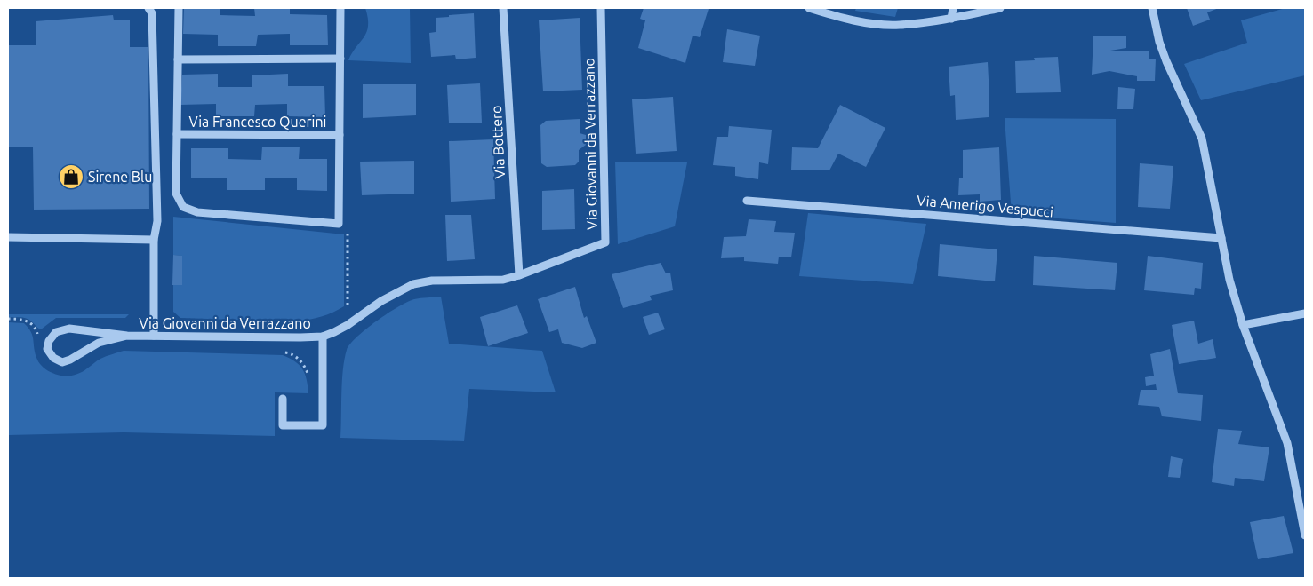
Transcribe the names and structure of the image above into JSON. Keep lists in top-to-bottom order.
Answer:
{
  "streets": {
    "street": [
      "Via Francesco Querini",
      "Via Bottero",
      "Via Giovanni da Verrazzano",
      "Via Amerigo Vespucci"
    ]
  },
  "crossings": [
    ["Via Bottero", "Via Giovanni da Verrazzano"]
  ],
  "places": {
    "shop": ["Sirene Blu"]
  }
}
